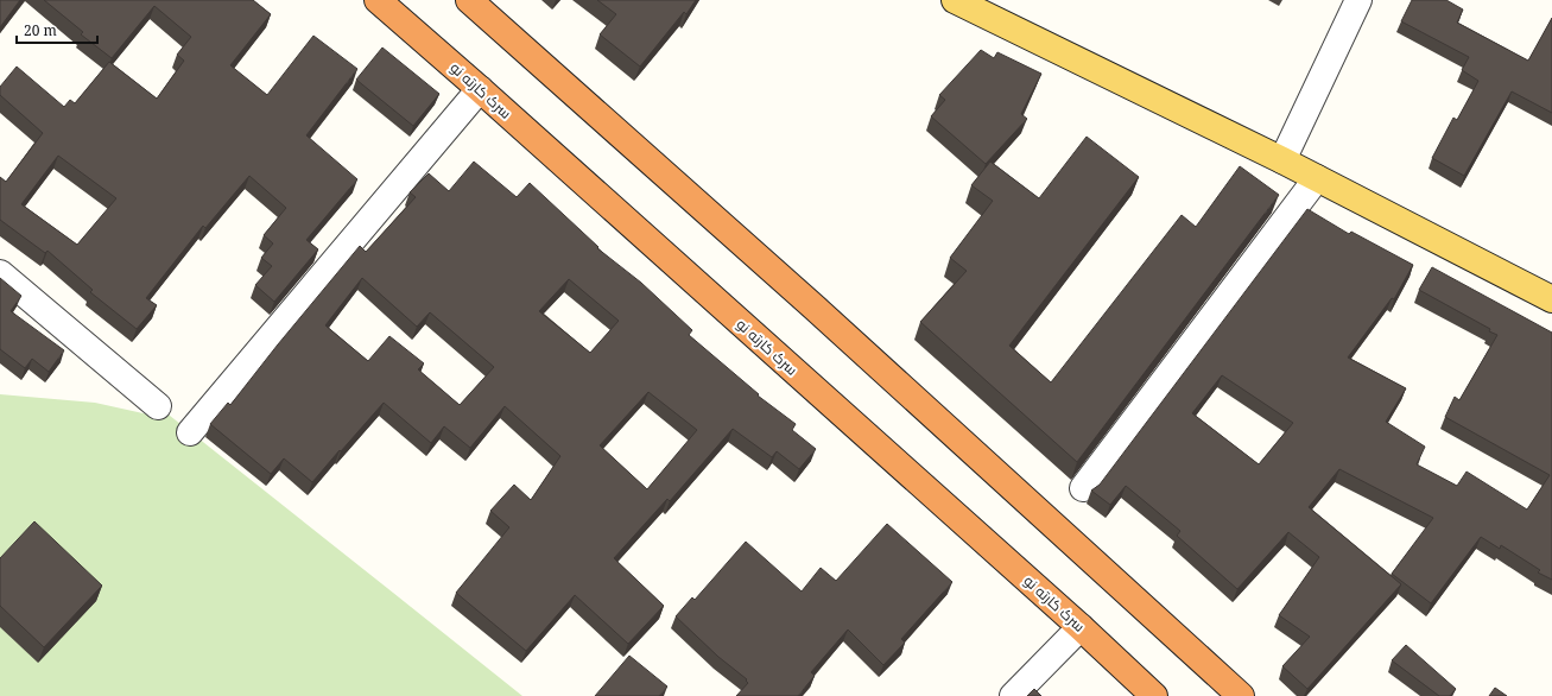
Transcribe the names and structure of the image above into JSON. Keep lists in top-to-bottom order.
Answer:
{
  "streets": {
    "highway": ["سرک کارته نو"]
  },
  "scale_bar": "20 m"
}
